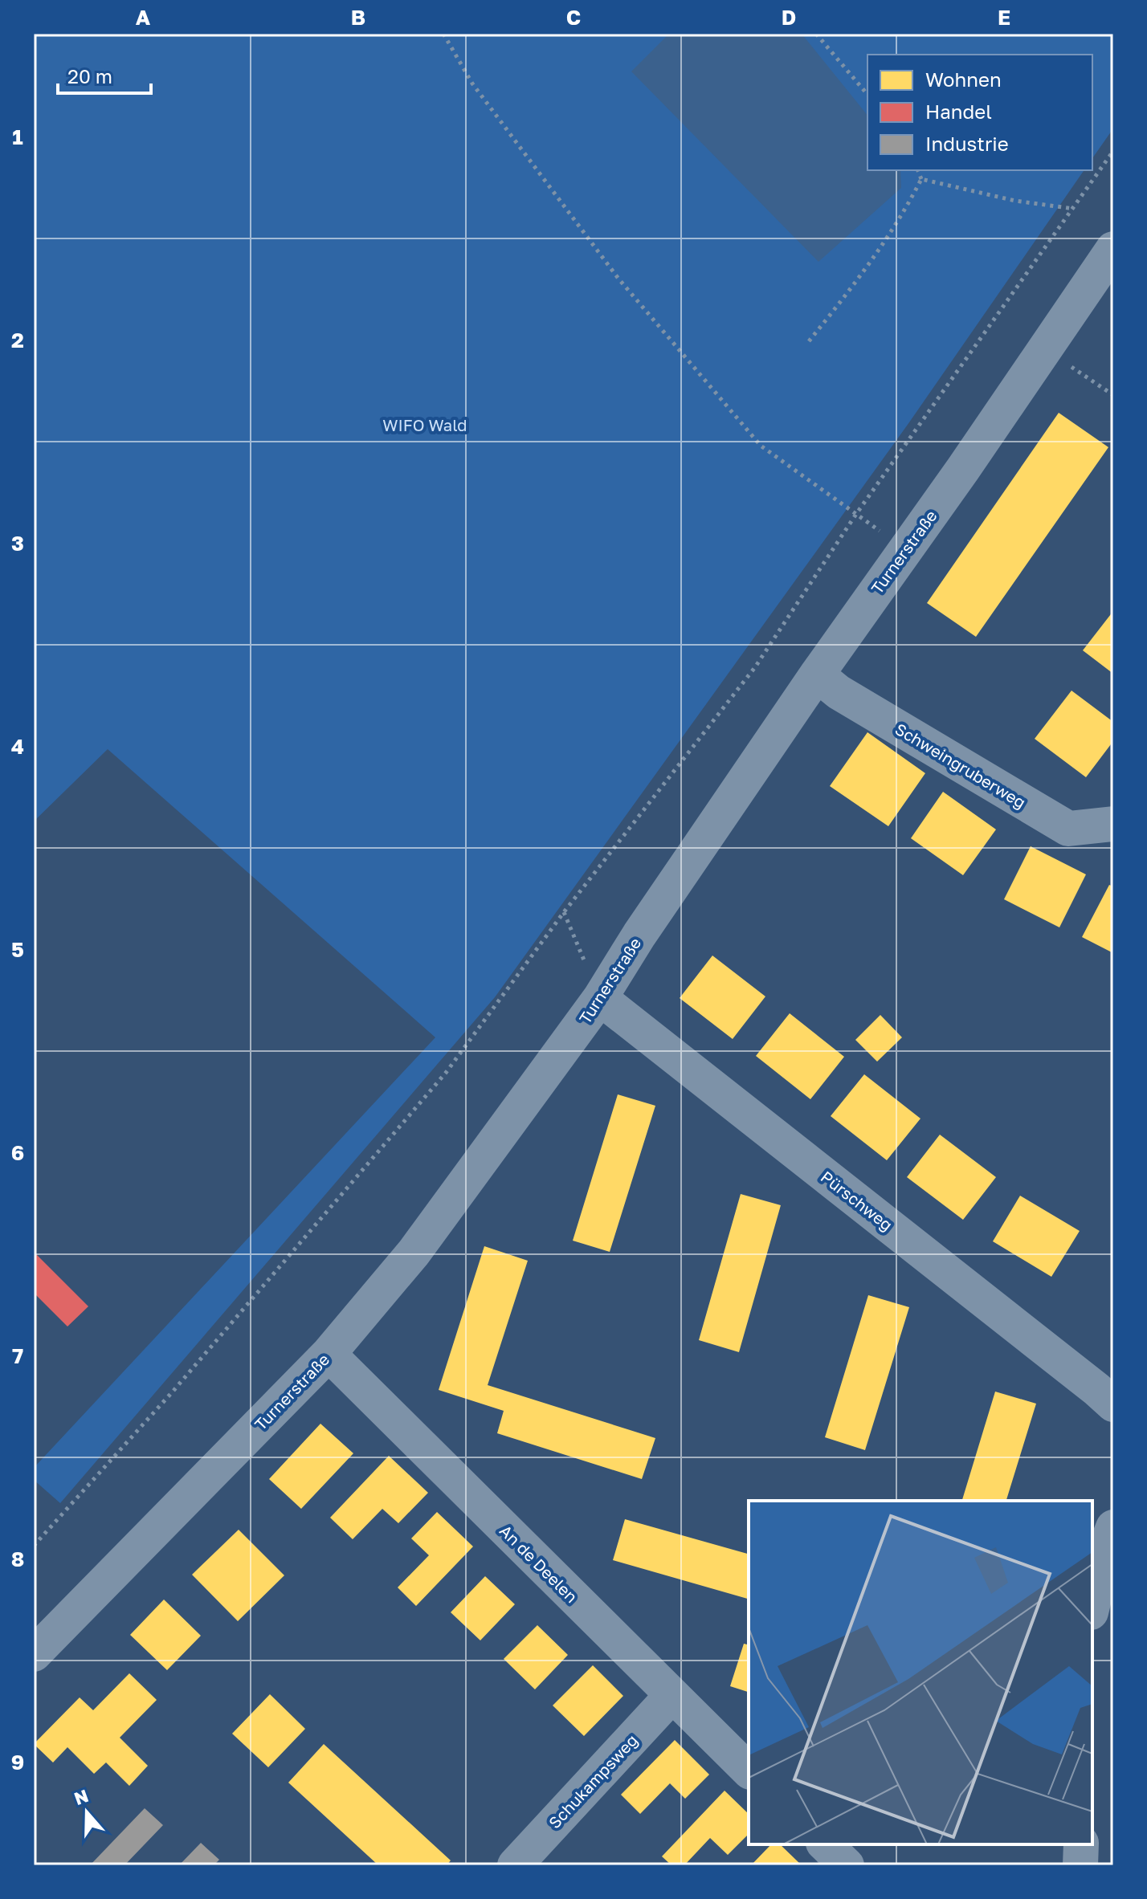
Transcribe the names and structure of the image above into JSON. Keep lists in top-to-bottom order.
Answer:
{
  "streets": {
    "street": [
      "Turnerstraße",
      "Schweingruberweg",
      "Pürschweg",
      "An de Deelen",
      "Schukampsweg"
    ]
  },
  "crossings": [
    ["Turnerstraße", "Schweingruberweg"],
    ["Turnerstraße", "Pürschweg"],
    ["Turnerstraße", "An de Deelen"],
    ["An de Deelen", "Schukampsweg"]
  ],
  "parks": ["WIFO Wald"],
  "legend": ["Wohnen", "Handel", "Industrie"],
  "scale_bar": "20 m",
  "north": "top",
  "grid": {
    "columns": [
      "A",
      "B",
      "C",
      "D",
      "E"
    ],
    "rows": [
      "1",
      "2",
      "3",
      "4",
      "5",
      "6",
      "7",
      "8",
      "9"
    ]
  }
}
